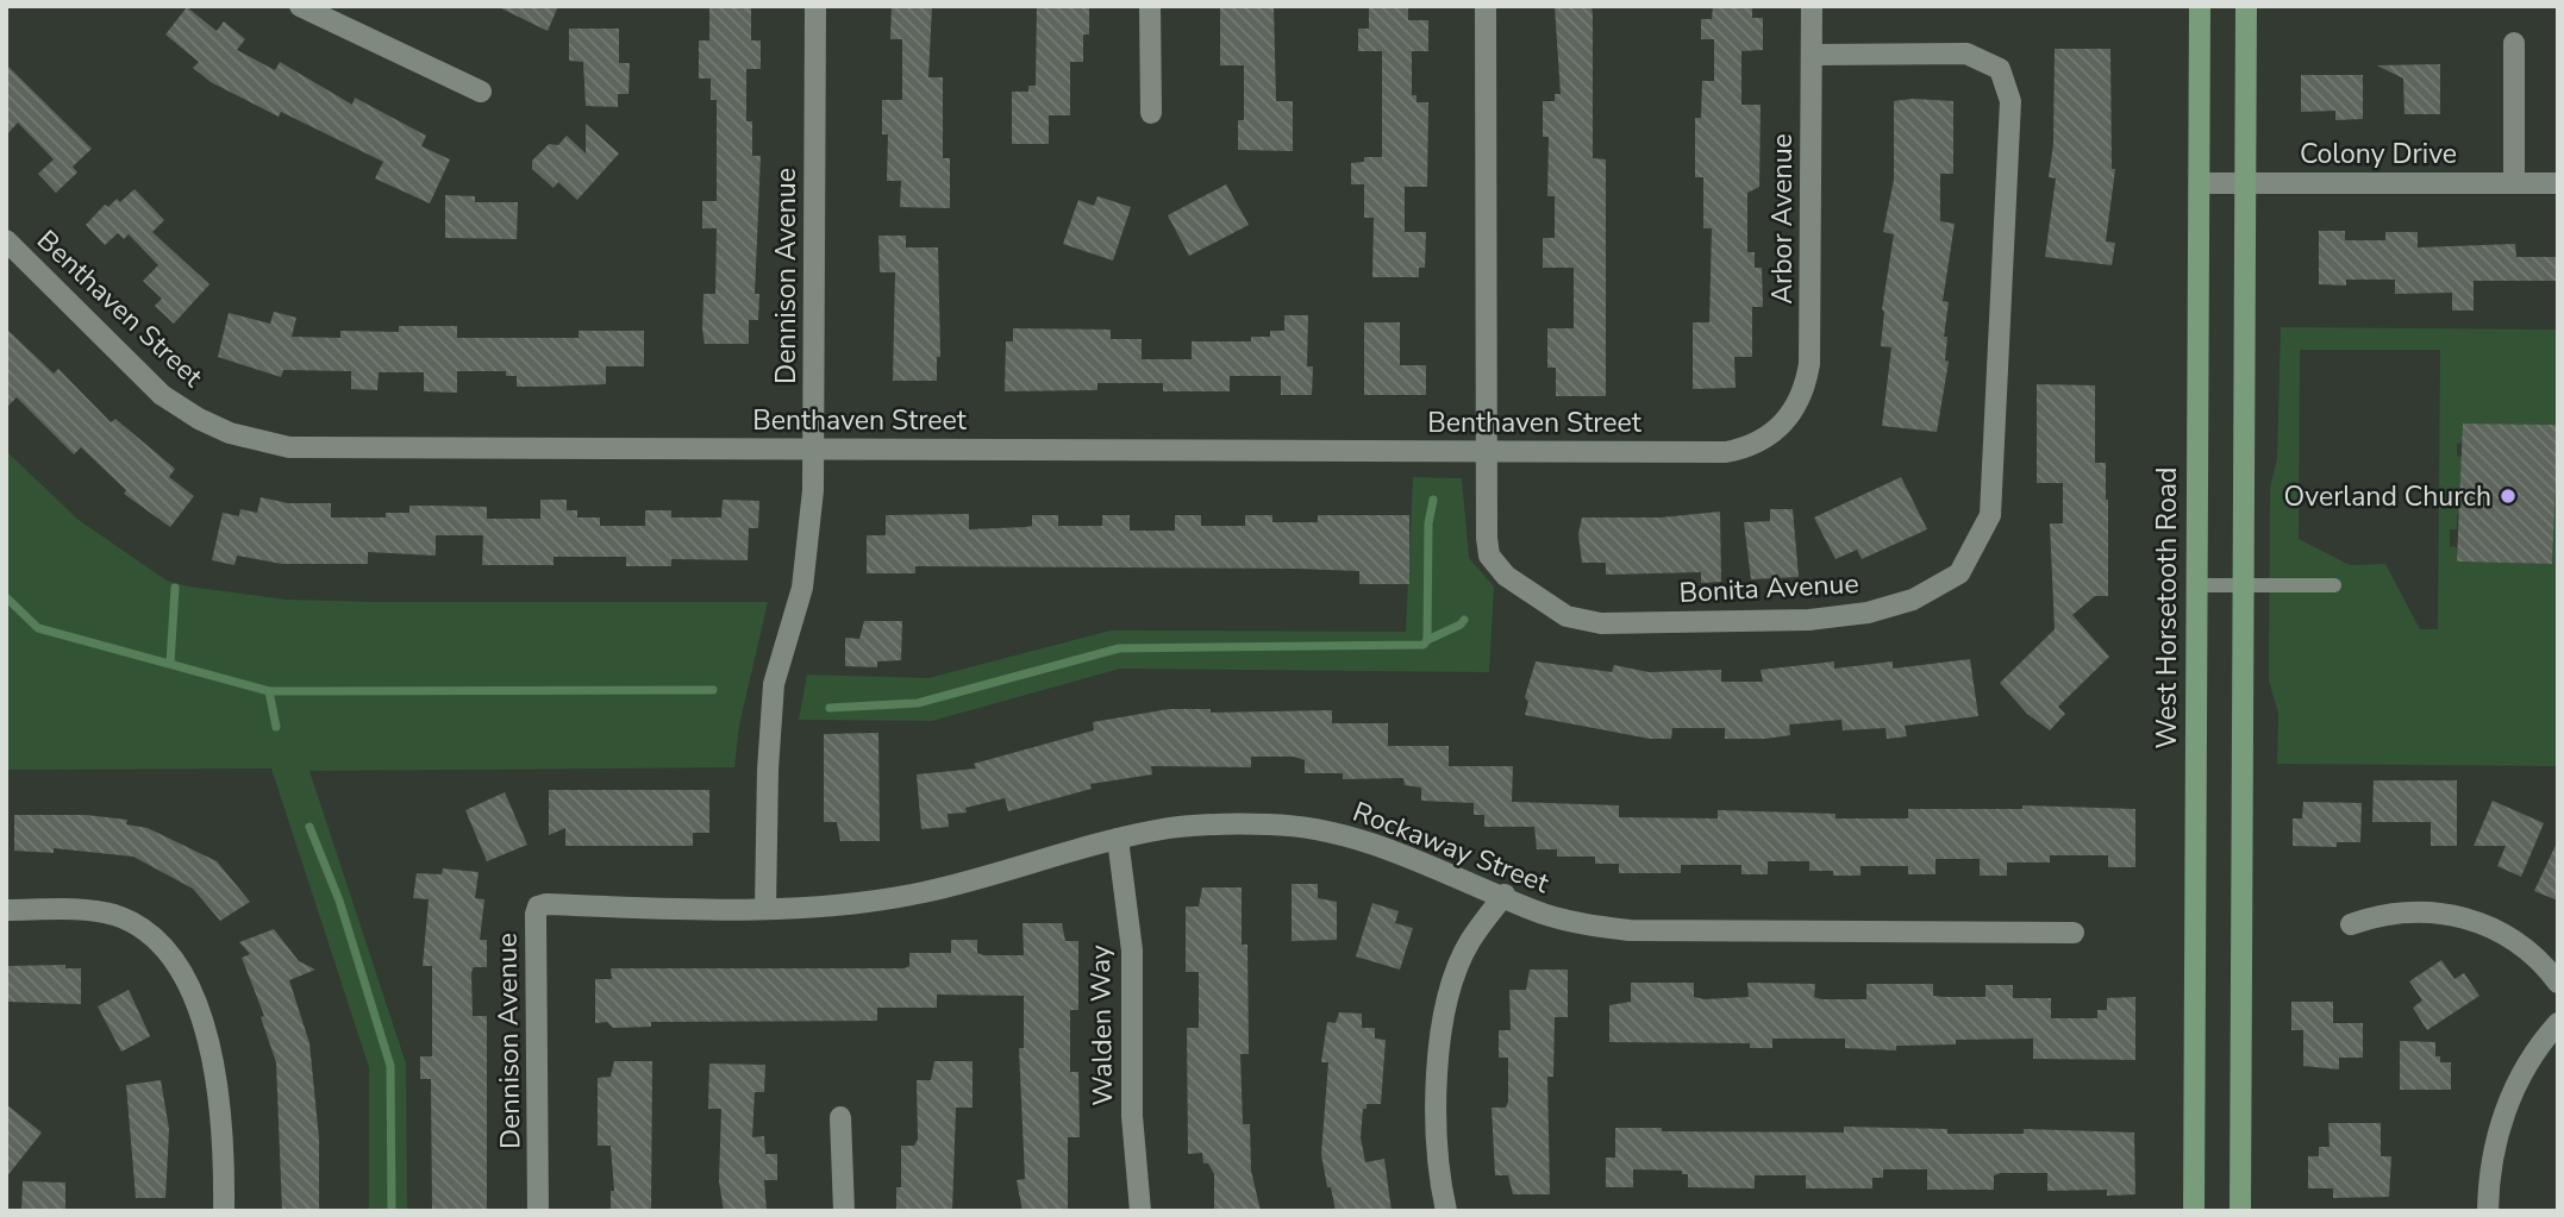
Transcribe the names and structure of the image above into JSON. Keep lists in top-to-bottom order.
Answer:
{
  "streets": {
    "main road": ["West Horsetooth Road"],
    "street": [
      "Colony Drive",
      "Arbor Avenue",
      "Dennison Avenue",
      "Benthaven Street",
      "Bonita Avenue",
      "Rockaway Street",
      "Walden Way"
    ]
  },
  "crossings": [
    ["Colony Drive", "West Horsetooth Road"],
    ["Arbor Avenue", "Benthaven Street"],
    ["Arbor Avenue", "Bonita Avenue"],
    ["Dennison Avenue", "Benthaven Street"],
    ["Dennison Avenue", "Rockaway Street"],
    ["Benthaven Street", "Bonita Avenue"],
    ["Rockaway Street", "Walden Way"]
  ],
  "places": ["Overland Church"]
}
